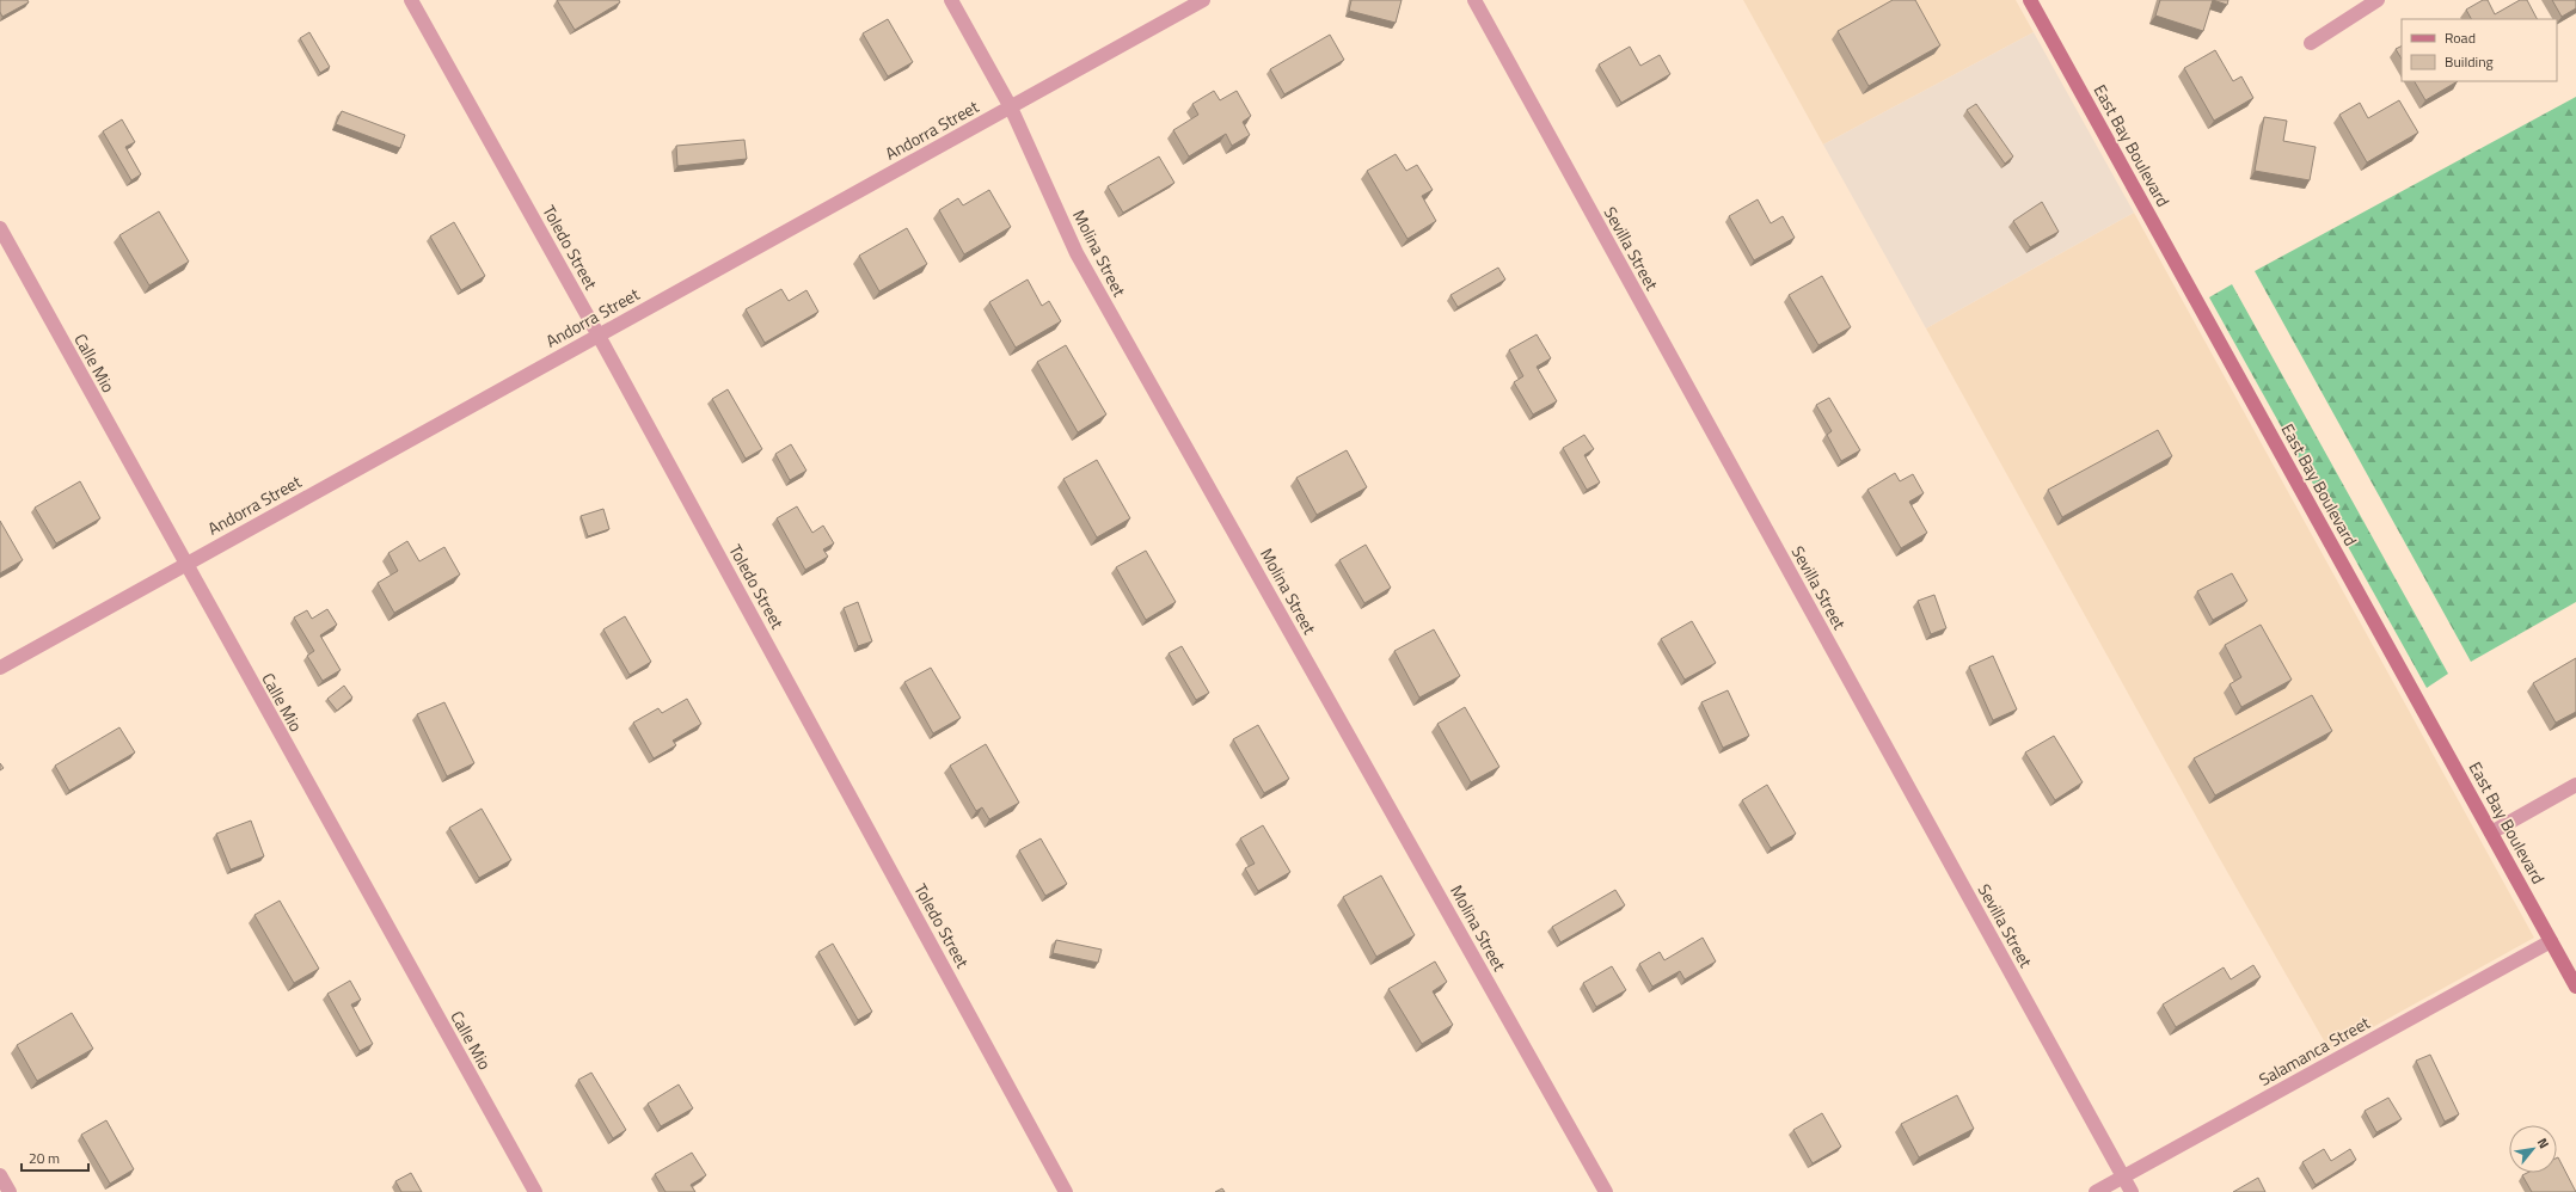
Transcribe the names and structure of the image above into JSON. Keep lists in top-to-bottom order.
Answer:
{
  "streets": {
    "main road": ["East Bay Boulevard"],
    "street": [
      "Andorra Street",
      "Toledo Street",
      "Sevilla Street",
      "Molina Street",
      "Calle Mio",
      "Salamanca Street"
    ]
  },
  "crossings": [
    ["Andorra Street", "Toledo Street"],
    ["Andorra Street", "Molina Street"],
    ["Andorra Street", "Calle Mio"],
    ["East Bay Boulevard", "Salamanca Street"],
    ["Sevilla Street", "Salamanca Street"]
  ],
  "legend": ["Road", "Building"],
  "scale_bar": "20 m",
  "north": "top right"
}
